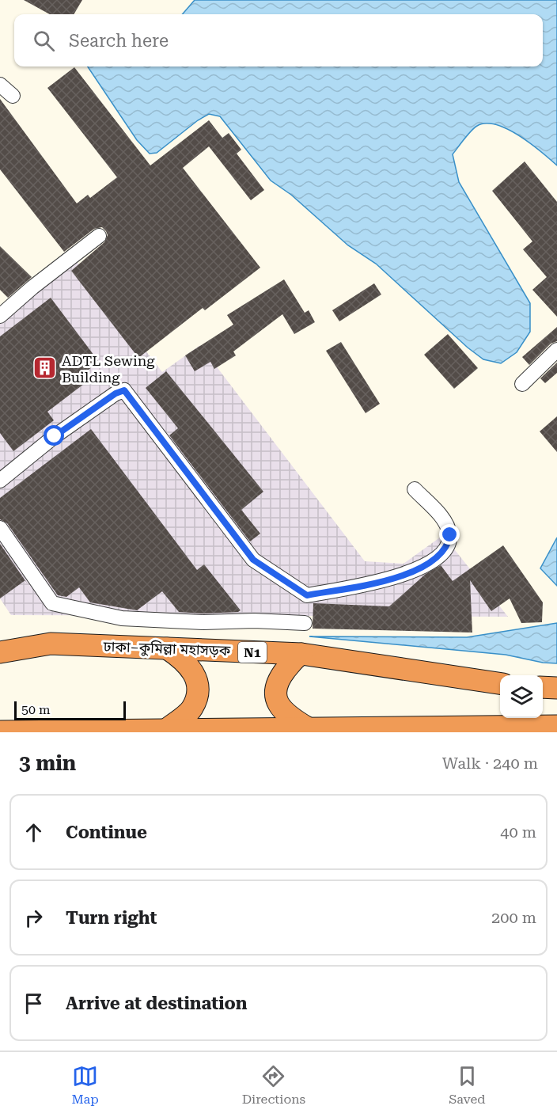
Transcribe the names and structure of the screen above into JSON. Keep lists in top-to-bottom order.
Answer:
{
  "streets": {
    "highway": ["ঢাকা–কুমিল্লা মহাসড়ক", "N1"]
  },
  "places": {
    "building": ["ADTL Sewing Building"]
  },
  "scale_bar": "50 m",
  "page": {
    "search": "Search here",
    "scale": "50 m",
    "heading": ["3 min", "Walk · 240 m"],
    "list": [
      ["Continue", "40 m"],
      ["Turn right", "200 m"],
      "Arrive at destination"
    ],
    "nav": ["Map", "Directions", "Saved"]
  }
}
